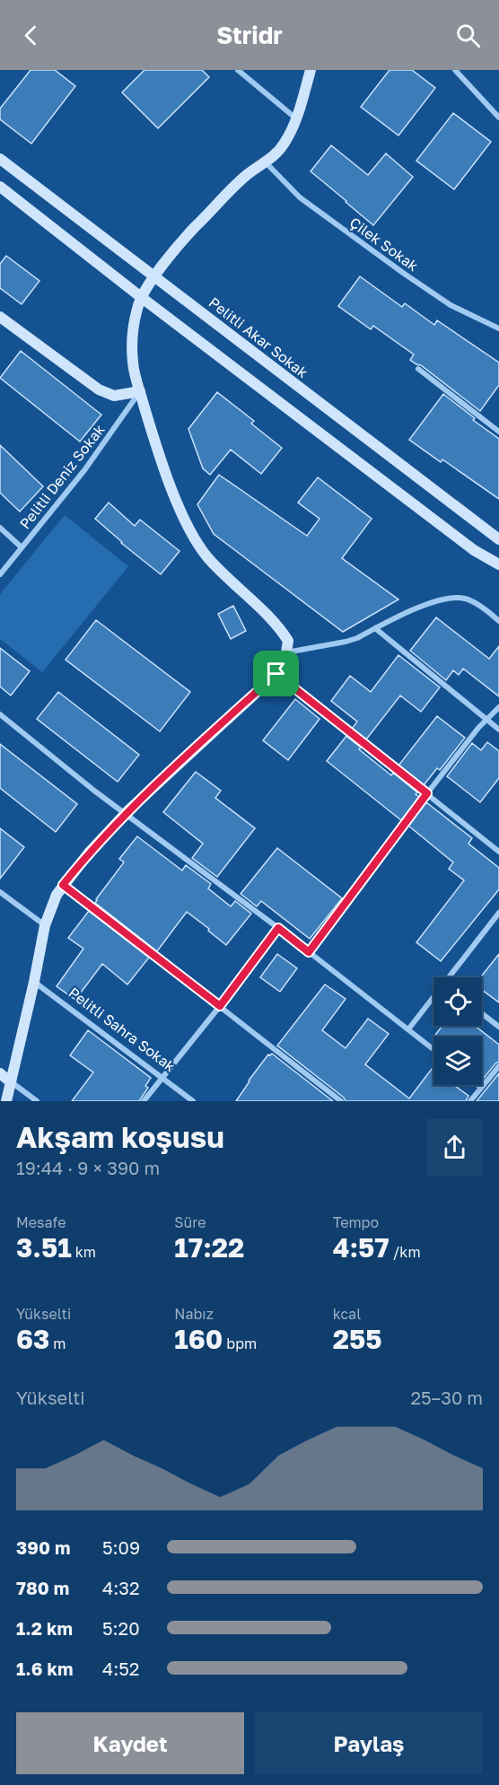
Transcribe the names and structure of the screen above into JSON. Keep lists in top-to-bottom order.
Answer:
{
  "streets": {
    "street": [
      "Çilek Sokak",
      "Pelitli Akar Sokak",
      "Pelitli Deniz Sokak",
      "Pelitli Sahra Sokak"
    ]
  },
  "page": {
    "header": "Stridr",
    "heading": ["Akşam koşusu", "19:44 · 9 × 390 m"],
    "stats": [
      ["Mesafe", "3.51 km"],
      ["Süre", "17:22"],
      ["Tempo", "4:57 /km"],
      ["Yükselti", "63 m"],
      ["Nabız", "160 bpm"],
      ["kcal", "255"]
    ],
    "chart": ["Yükselti", "25–30 m"],
    "list": [
      {
        "name": "390 m",
        "note": "5:09"
      },
      {
        "name": "780 m",
        "note": "4:32"
      },
      {
        "name": "1.2 km",
        "note": "5:20"
      },
      {
        "name": "1.6 km",
        "note": "4:52"
      }
    ],
    "buttons": ["Kaydet", "Paylaş"]
  }
}
